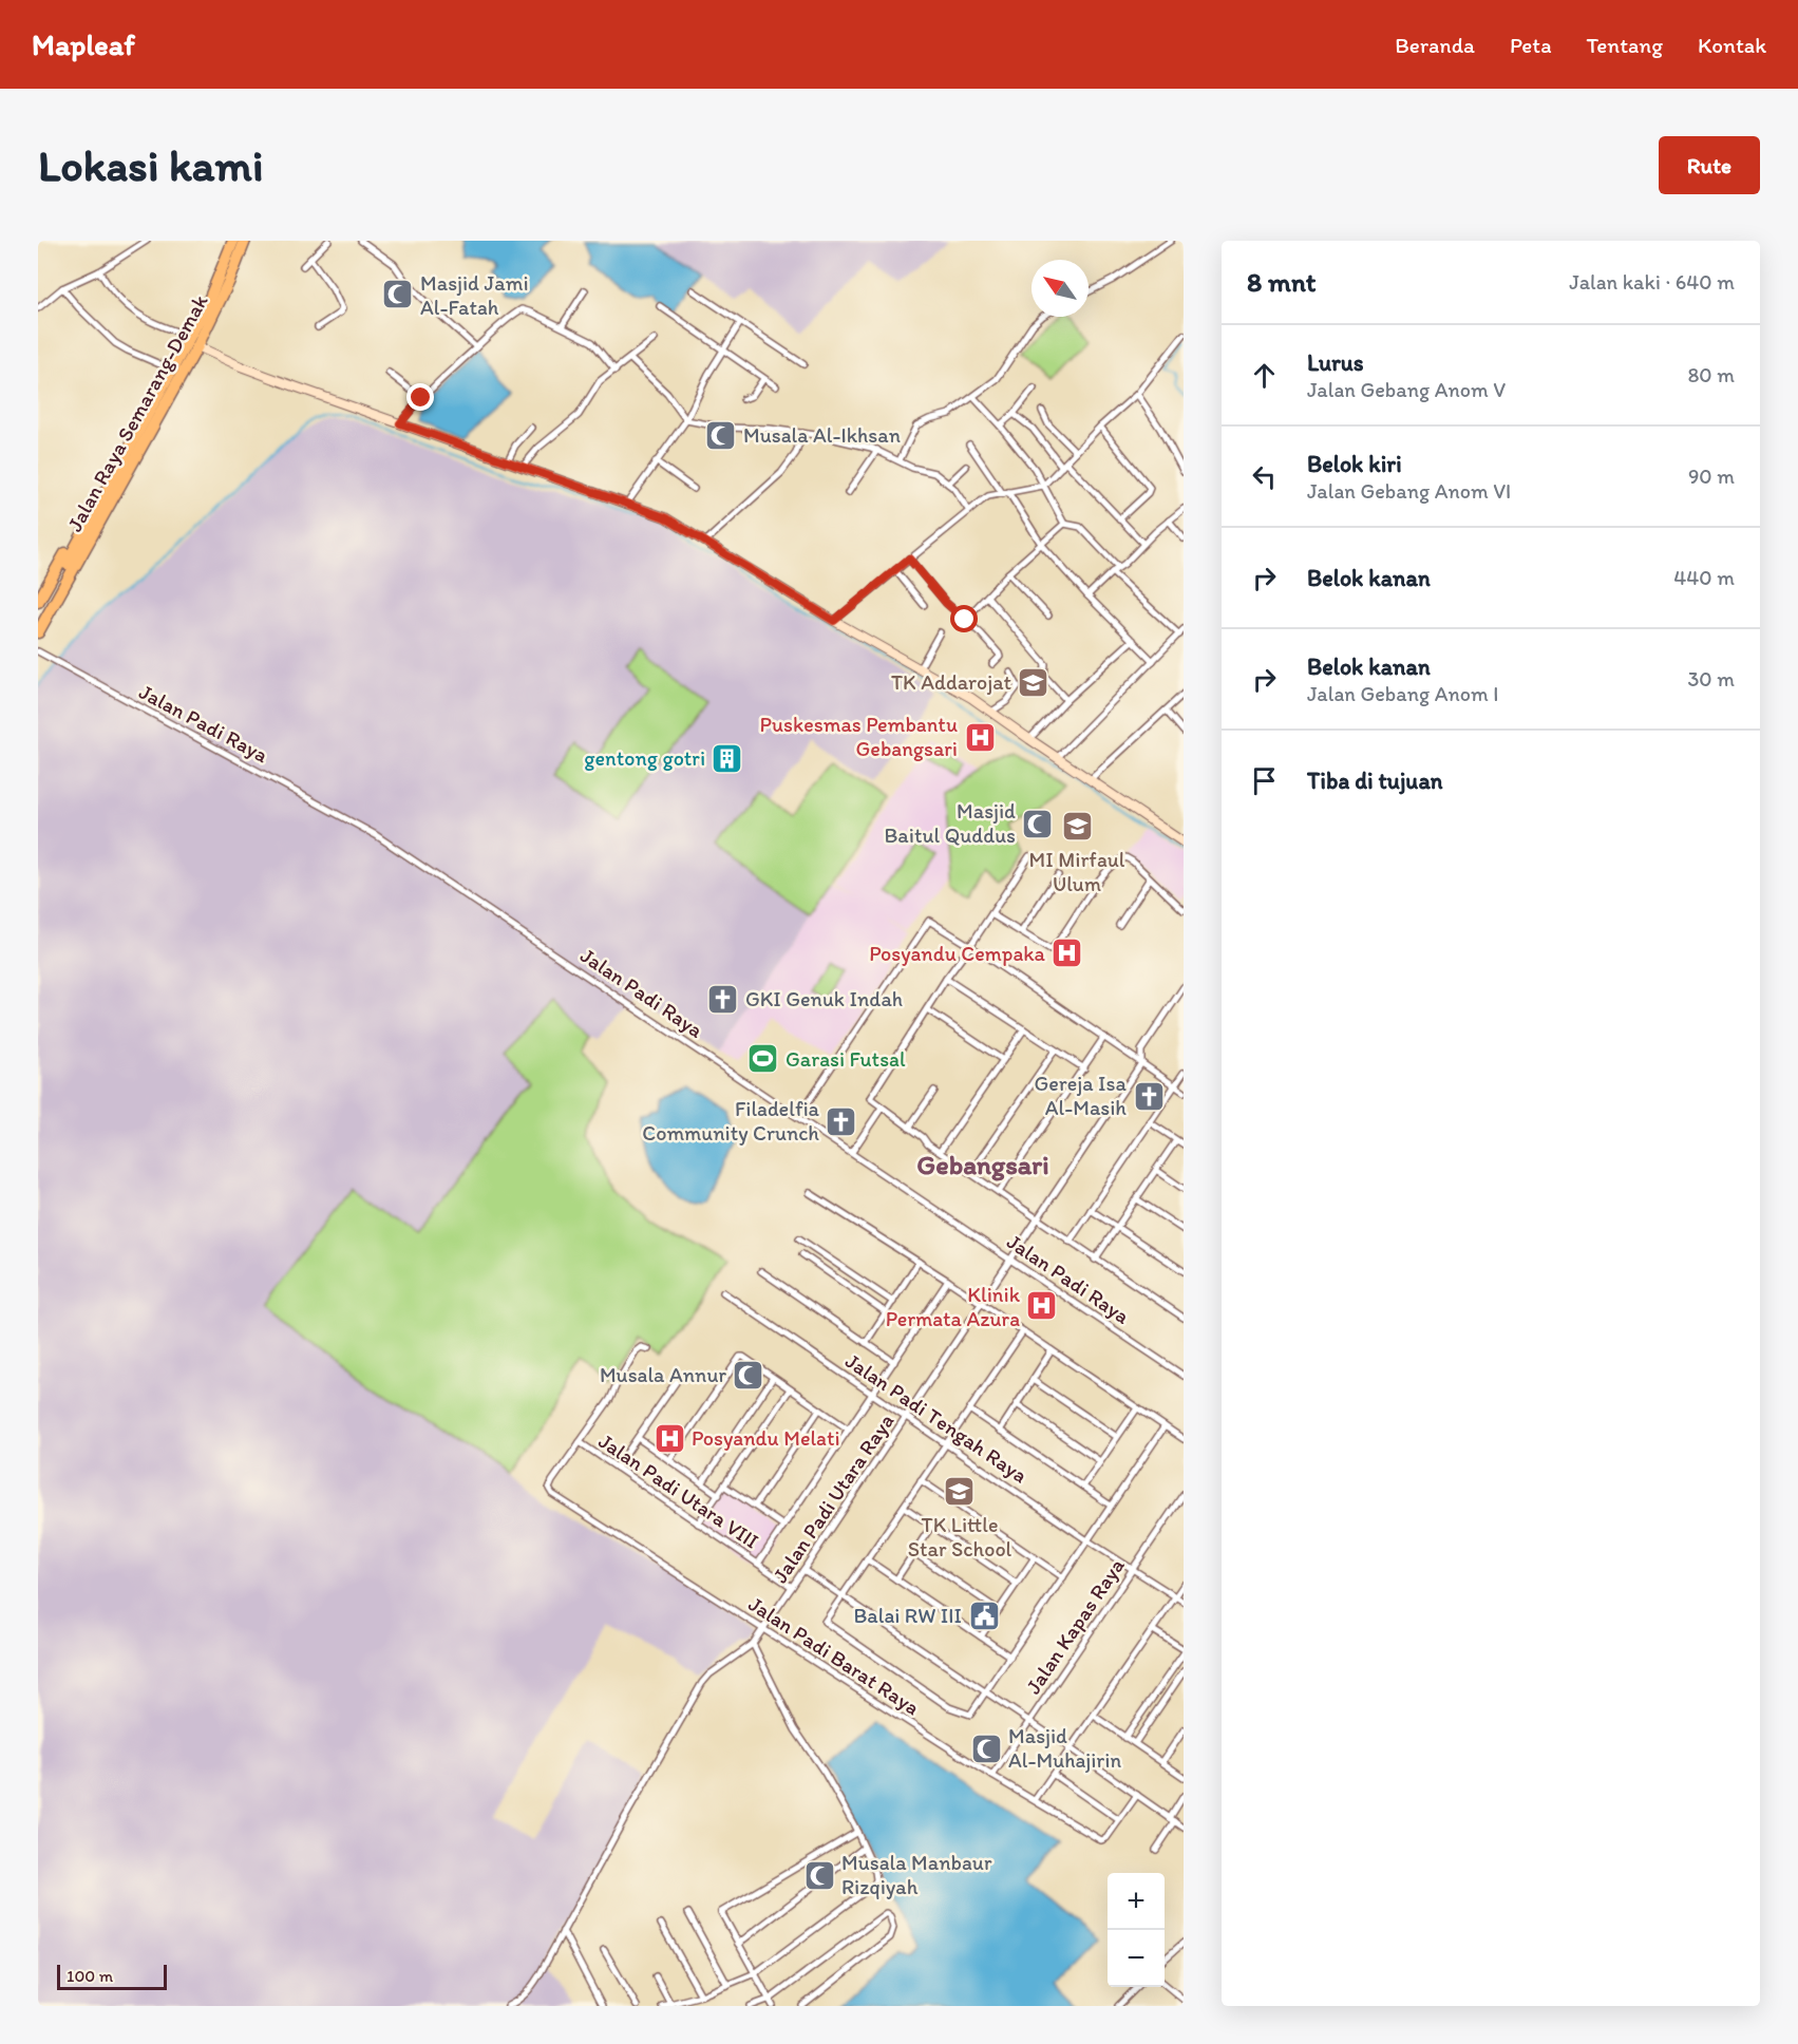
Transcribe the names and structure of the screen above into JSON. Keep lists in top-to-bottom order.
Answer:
{
  "streets": {
    "highway": ["Jalan Raya Semarang-Demak"],
    "street": [
      "Jalan Padi Raya",
      "Jalan Padi Tengah Raya",
      "Jalan Padi Utara VIII",
      "Jalan Padi Utara Raya",
      "Jalan Kapas Raya",
      "Jalan Padi Barat Raya"
    ]
  },
  "crossings": [
    ["Jalan Padi Raya", "Jalan Padi Utara Raya"],
    ["Jalan Padi Tengah Raya", "Jalan Padi Utara Raya"],
    ["Jalan Padi Tengah Raya", "Jalan Kapas Raya"],
    ["Jalan Padi Utara VIII", "Jalan Padi Utara Raya"],
    ["Jalan Padi Utara VIII", "Jalan Padi Barat Raya"],
    ["Jalan Padi Utara Raya", "Jalan Padi Barat Raya"],
    ["Jalan Kapas Raya", "Jalan Padi Barat Raya"]
  ],
  "districts": ["Gebangsari"],
  "places": {
    "mosque": [
      "Masjid Jami Al-Fatah",
      "Musala Al-Ikhsan",
      "Masjid Baitul Quddus",
      "Musala Annur",
      "Masjid Al-Muhajirin",
      "Musala Manbaur Rizqiyah"
    ],
    "school or university": ["TK Addarojat", "MI Mirfaul Ulum", "TK Little Star School"],
    "hospital": [
      "Puskesmas Pembantu Gebangsari",
      "Posyandu Cempaka",
      "Klinik Permata Azura",
      "Posyandu Melati"
    ],
    "building": ["gentong gotri"],
    "church": ["GKI Genuk Indah", "Gereja Isa Al-Masih", "Filadelfia Community Crunch"],
    "sports": ["Garasi Futsal"],
    "public building": ["Balai RW III"]
  },
  "scale_bar": "100 m",
  "north": "top left",
  "page": {
    "header": "Mapleaf",
    "nav": [
      "Beranda",
      "Peta",
      "Tentang",
      "Kontak"
    ],
    "buttons": "Rute",
    "title": "Lokasi kami",
    "heading": ["8 mnt", "Jalan kaki · 640 m"],
    "list": [
      ["Lurus", "Jalan Gebang Anom V", "80 m"],
      ["Belok kiri", "Jalan Gebang Anom VI", "90 m"],
      ["Belok kanan", "440 m"],
      ["Belok kanan", "Jalan Gebang Anom I", "30 m"],
      "Tiba di tujuan"
    ],
    "map_buttons": ["+", "−"],
    "scale": "100 m"
  }
}
